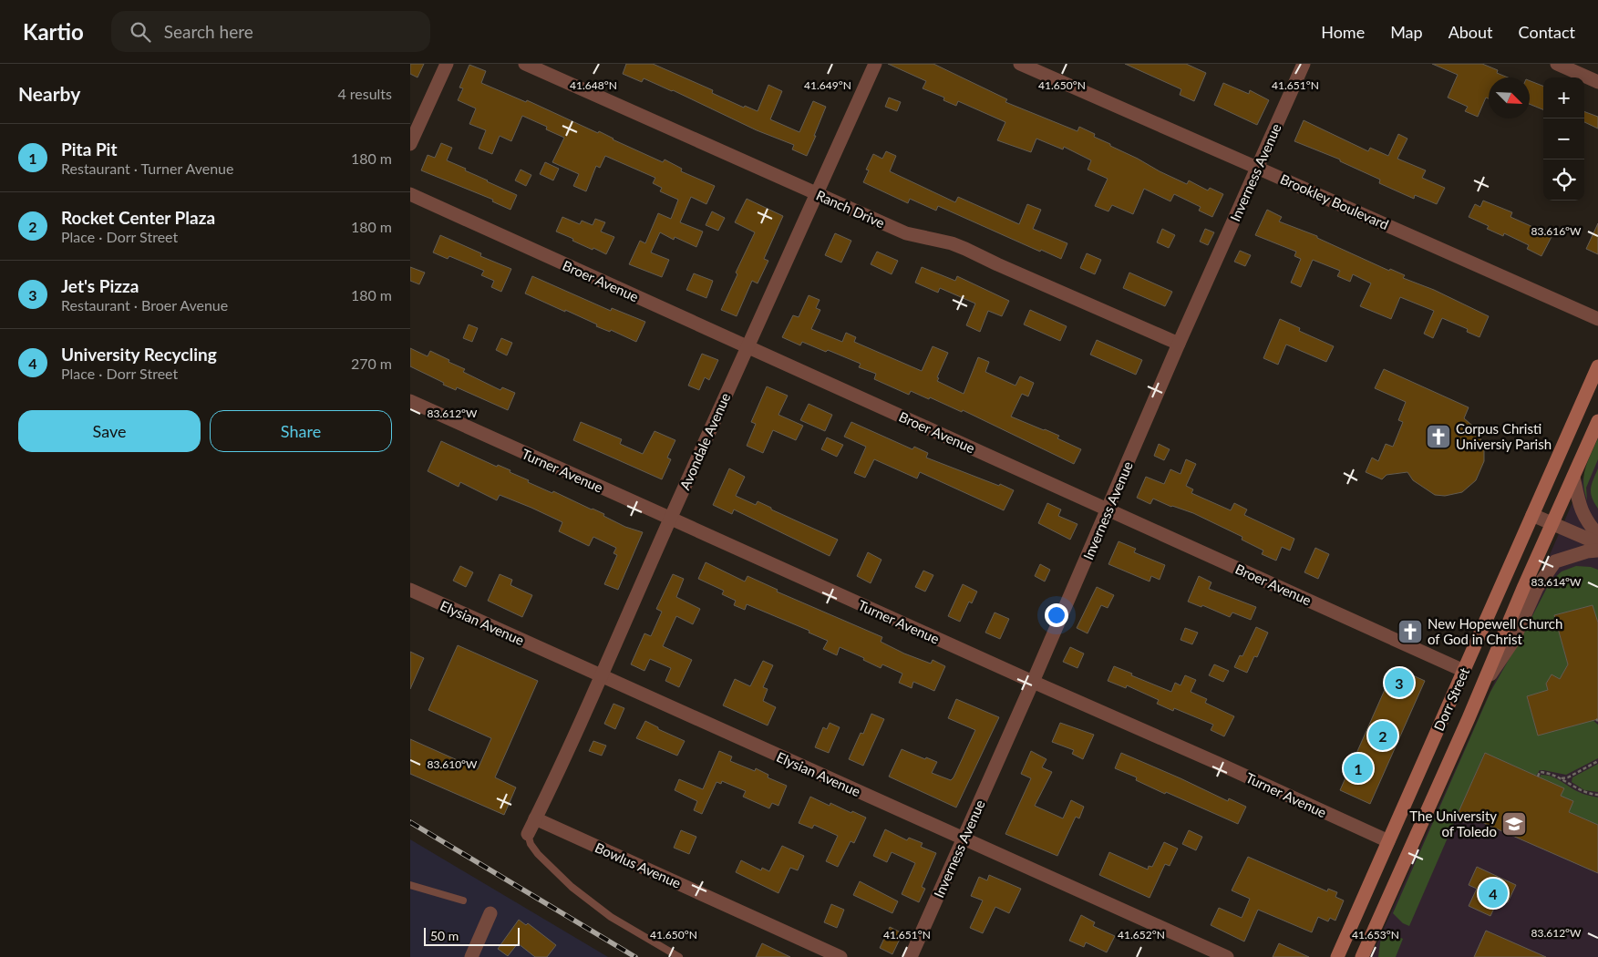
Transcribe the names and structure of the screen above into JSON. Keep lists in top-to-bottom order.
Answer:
{
  "streets": {
    "main road": ["Dorr Street"],
    "street": [
      "Inverness Avenue",
      "Brookley Boulevard",
      "Ranch Drive",
      "Broer Avenue",
      "Avondale Avenue",
      "Turner Avenue",
      "Elysian Avenue",
      "Bowlus Avenue"
    ]
  },
  "crossings": [
    ["Inverness Avenue", "Brookley Boulevard"],
    ["Inverness Avenue", "Ranch Drive"],
    ["Inverness Avenue", "Broer Avenue"],
    ["Inverness Avenue", "Turner Avenue"],
    ["Inverness Avenue", "Elysian Avenue"],
    ["Ranch Drive", "Avondale Avenue"],
    ["Broer Avenue", "Avondale Avenue"],
    ["Broer Avenue", "Dorr Street"],
    ["Avondale Avenue", "Turner Avenue"],
    ["Avondale Avenue", "Elysian Avenue"],
    ["Avondale Avenue", "Bowlus Avenue"],
    ["Turner Avenue", "Dorr Street"]
  ],
  "places": {
    "church": ["Corpus Christi Universiy Parish", "New Hopewell Church of God in Christ"],
    "school or university": ["The University of Toledo"]
  },
  "scale_bar": "50 m",
  "north": "bottom right",
  "page": {
    "header": "Kartio",
    "search": "Search here",
    "nav": [
      "Home",
      "Map",
      "About",
      "Contact"
    ],
    "heading": ["Nearby", "4 results"],
    "map_buttons": ["+", "−"],
    "list": [
      {
        "mark": "1",
        "name": "Pita Pit",
        "note": "Restaurant · Turner Avenue",
        "value": "180 m"
      },
      {
        "mark": "2",
        "name": "Rocket Center Plaza",
        "note": "Place · Dorr Street",
        "value": "180 m"
      },
      {
        "mark": "3",
        "name": "Jet's Pizza",
        "note": "Restaurant · Broer Avenue",
        "value": "180 m"
      },
      {
        "mark": "4",
        "name": "University Recycling",
        "note": "Place · Dorr Street",
        "value": "270 m"
      }
    ],
    "buttons": ["Save", "Share"],
    "pins": [
      "3",
      "2",
      "1",
      "4"
    ],
    "scale": "50 m"
  },
  "coordinates": [
    "41.648°N",
    "41.649°N",
    "41.650°N",
    "41.651°N",
    "83.616°W",
    "83.612°W",
    "83.614°W",
    "83.610°W",
    "41.652°N",
    "41.653°N"
  ]
}
